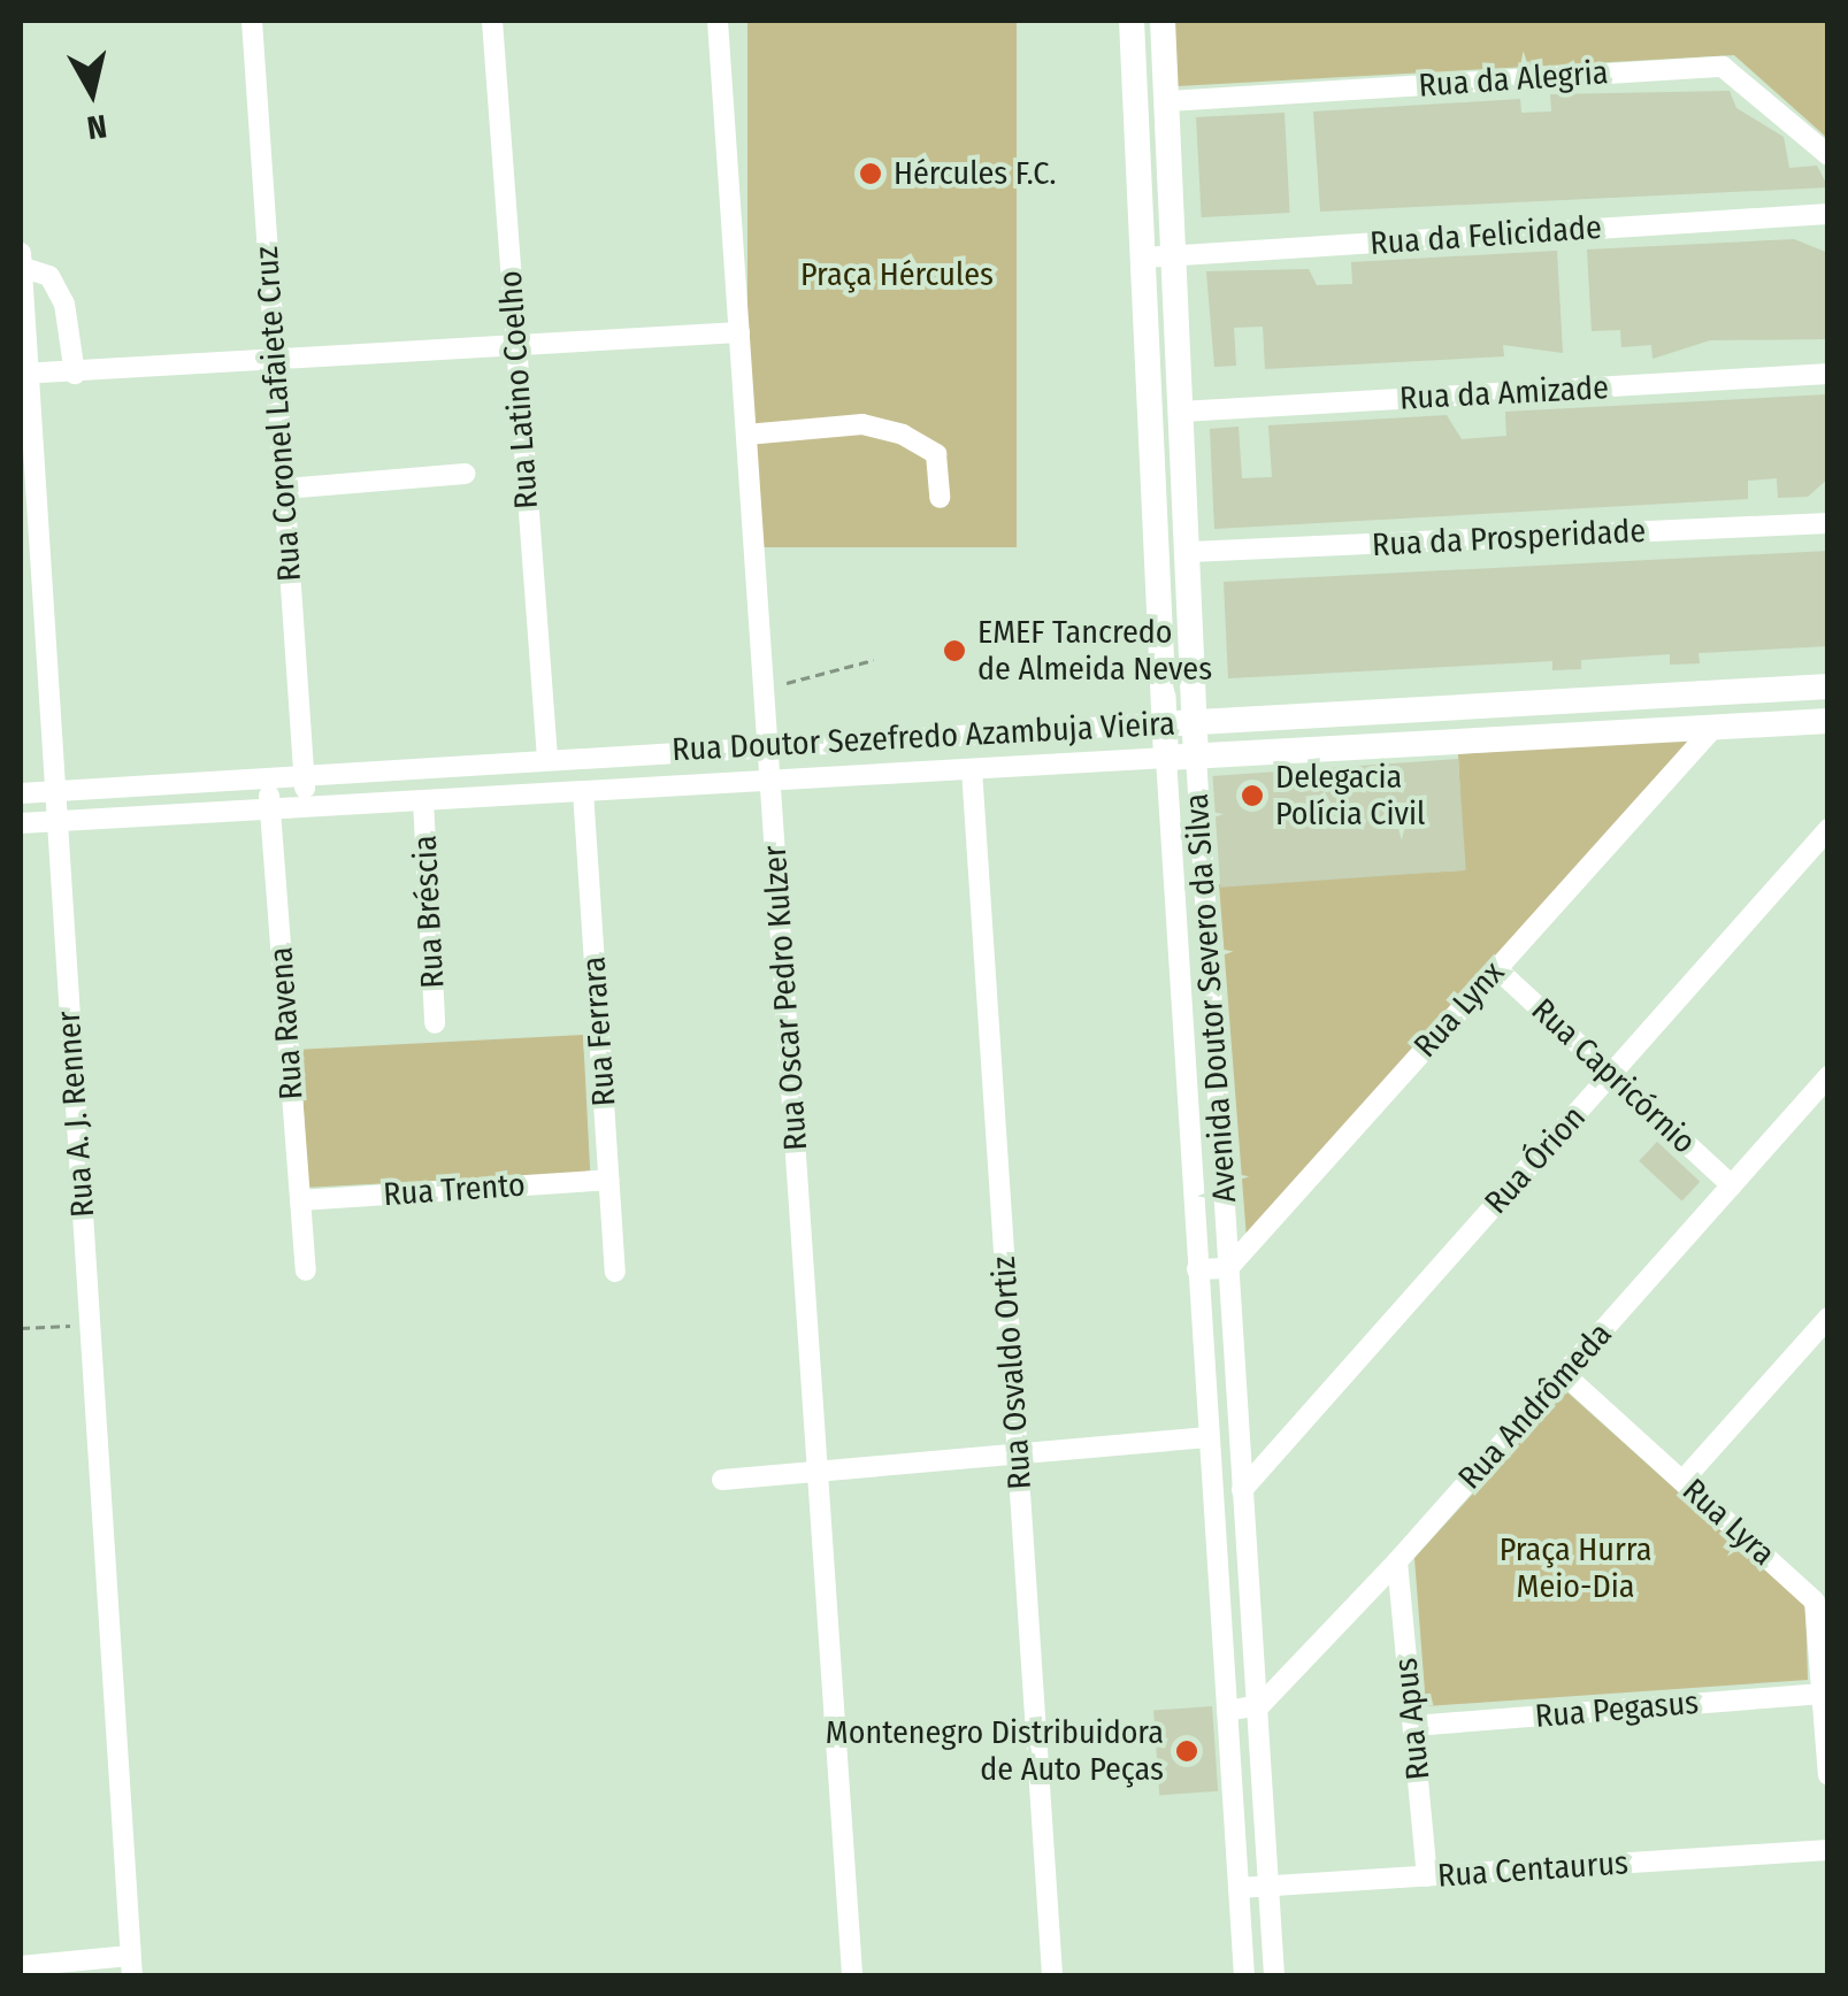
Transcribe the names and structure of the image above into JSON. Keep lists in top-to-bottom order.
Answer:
{
  "streets": {
    "main road": ["Rua Doutor Sezefredo Azambuja Vieira", "Avenida Doutor Severo da Silva"],
    "street": [
      "Rua da Alegria",
      "Rua da Felicidade",
      "Rua Latino Coelho",
      "Rua da Amizade",
      "Rua Coronel Lafaiete Cruz",
      "Rua da Prosperidade",
      "Rua Bréscia",
      "Rua Oscar Pedro Kulzer",
      "Rua Lynx",
      "Rua Ravena",
      "Rua Ferrara",
      "Rua Capricórnio",
      "Rua A. J. Renner",
      "Rua Órion",
      "Rua Trento",
      "Rua Osvaldo Ortiz",
      "Rua Andrômeda",
      "Rua Lyra",
      "Rua Pegasus",
      "Rua Apus",
      "Rua Centaurus"
    ]
  },
  "crossings": [
    ["Rua da Alegria", "Avenida Doutor Severo da Silva"],
    ["Rua da Felicidade", "Avenida Doutor Severo da Silva"],
    ["Rua Latino Coelho", "Rua Doutor Sezefredo Azambuja Vieira"],
    ["Rua da Amizade", "Avenida Doutor Severo da Silva"],
    ["Rua Coronel Lafaiete Cruz", "Rua Doutor Sezefredo Azambuja Vieira"],
    ["Rua da Prosperidade", "Avenida Doutor Severo da Silva"],
    ["Rua Doutor Sezefredo Azambuja Vieira", "Rua Bréscia"],
    ["Rua Doutor Sezefredo Azambuja Vieira", "Rua Oscar Pedro Kulzer"],
    ["Rua Doutor Sezefredo Azambuja Vieira", "Avenida Doutor Severo da Silva"],
    ["Rua Doutor Sezefredo Azambuja Vieira", "Rua Lynx"],
    ["Rua Doutor Sezefredo Azambuja Vieira", "Rua Ravena"],
    ["Rua Doutor Sezefredo Azambuja Vieira", "Rua Ferrara"],
    ["Rua Doutor Sezefredo Azambuja Vieira", "Rua A. J. Renner"],
    ["Rua Doutor Sezefredo Azambuja Vieira", "Rua Osvaldo Ortiz"],
    ["Avenida Doutor Severo da Silva", "Rua Lynx"],
    ["Avenida Doutor Severo da Silva", "Rua Órion"],
    ["Avenida Doutor Severo da Silva", "Rua Andrômeda"],
    ["Avenida Doutor Severo da Silva", "Rua Centaurus"],
    ["Rua Lynx", "Rua Capricórnio"],
    ["Rua Ravena", "Rua Trento"],
    ["Rua Ferrara", "Rua Trento"],
    ["Rua Capricórnio", "Rua Órion"],
    ["Rua Capricórnio", "Rua Andrômeda"],
    ["Rua Andrômeda", "Rua Lyra"],
    ["Rua Andrômeda", "Rua Apus"],
    ["Rua Lyra", "Rua Pegasus"],
    ["Rua Pegasus", "Rua Apus"],
    ["Rua Apus", "Rua Centaurus"]
  ],
  "parks": ["Praça Hércules", "Praça Hurra Meio-Dia"],
  "places": [
    "Hércules F.C.",
    "EMEF Tancredo de Almeida Neves",
    "Delegacia Polícia Civil",
    "Montenegro Distribuidora de Auto Peças"
  ],
  "north": "bottom"
}
